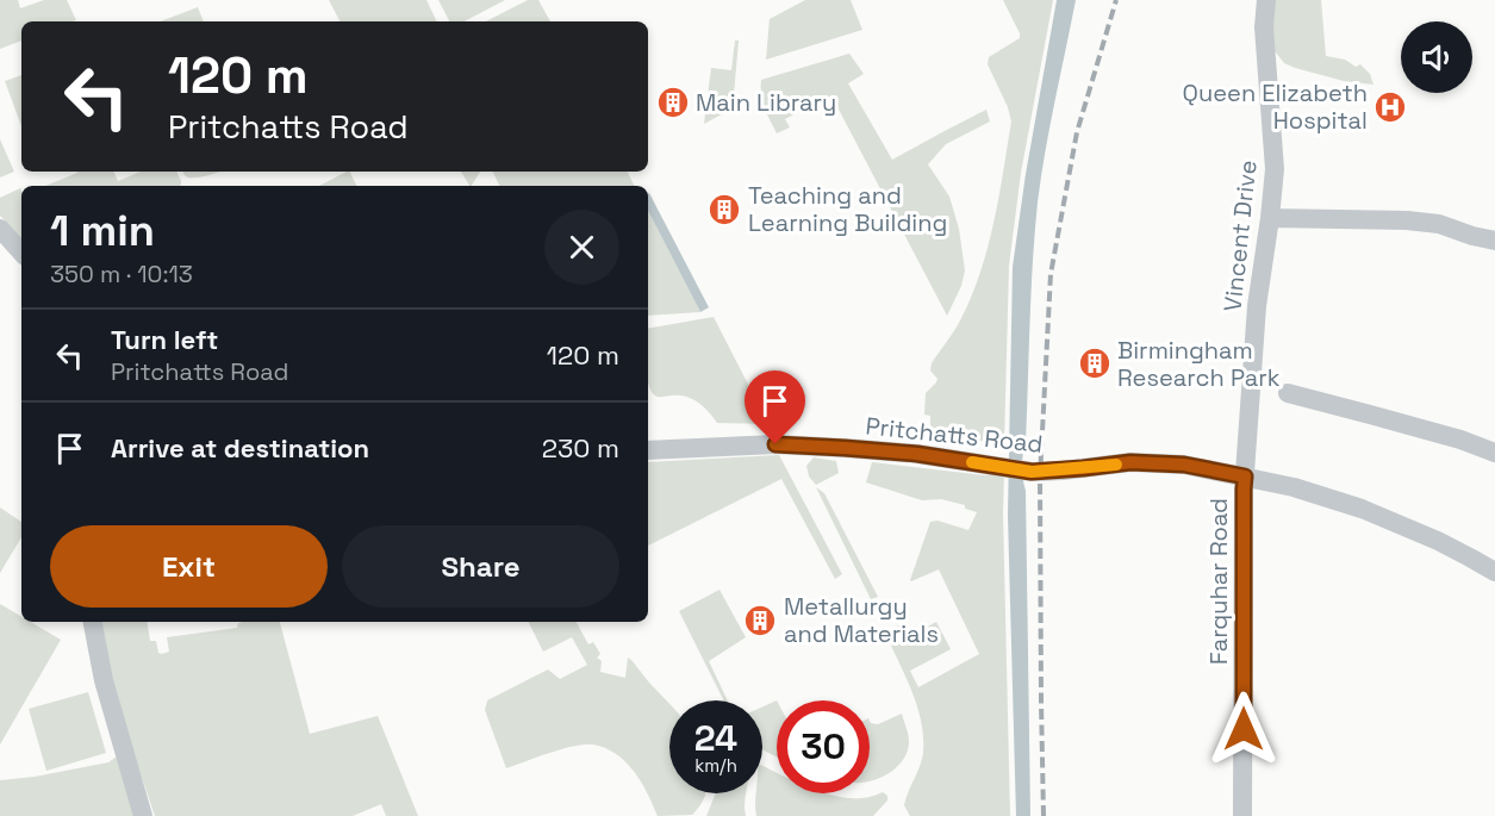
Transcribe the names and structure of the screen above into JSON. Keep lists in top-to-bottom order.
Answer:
{
  "streets": {
    "street": ["Vincent Drive", "Pritchatts Road", "Farquhar Road"]
  },
  "crossings": [
    ["Vincent Drive", "Pritchatts Road"],
    ["Vincent Drive", "Farquhar Road"],
    ["Pritchatts Road", "Farquhar Road"]
  ],
  "places": {
    "building": [
      "Main Library",
      "Teaching and Learning Building",
      "Birmingham Research Park",
      "Metallurgy and Materials"
    ],
    "hospital": ["Queen Elizabeth Hospital"]
  },
  "page": {
    "turn": ["120 m", "Pritchatts Road"],
    "heading": ["1 min", "350 m · 10:13"],
    "list": [
      {
        "name": "Turn left",
        "note": "Pritchatts Road",
        "value": "120 m"
      },
      {
        "name": "Arrive at destination",
        "value": "230 m"
      }
    ],
    "buttons": ["Exit", "Share"],
    "speed": "24 km/h",
    "limit": "30"
  }
}
